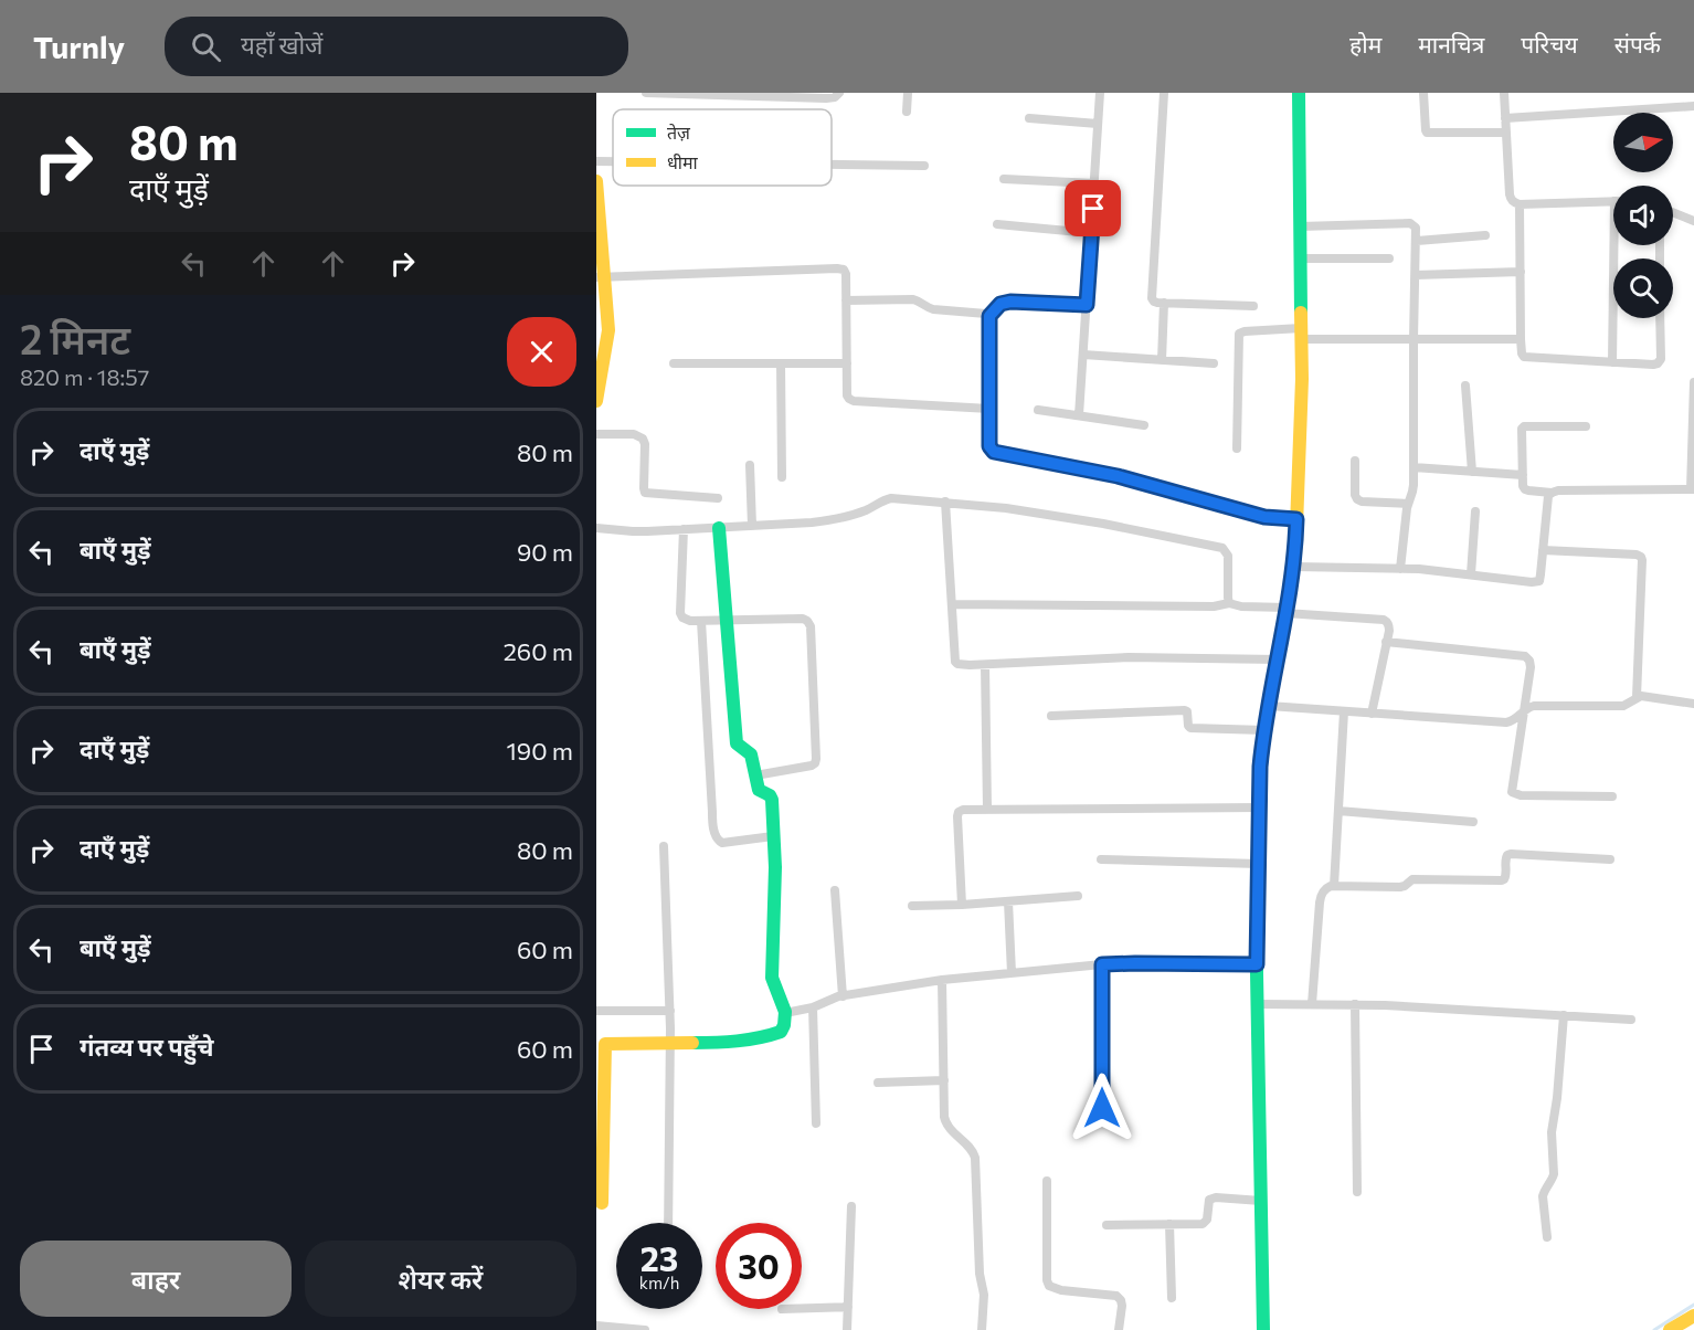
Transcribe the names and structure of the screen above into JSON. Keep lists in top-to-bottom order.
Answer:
{
  "legend": ["तेज़", "धीमा"],
  "north": "right",
  "page": {
    "header": "Turnly",
    "search": "यहाँ खोजें",
    "nav": [
      "होम",
      "मानचित्र",
      "परिचय",
      "संपर्क"
    ],
    "turn": ["80 m", "दाएँ मुड़ें"],
    "heading": ["2 मिनट", "820 m · 18:57"],
    "list": [
      {
        "name": "दाएँ मुड़ें",
        "value": "80 m"
      },
      {
        "name": "बाएँ मुड़ें",
        "value": "90 m"
      },
      {
        "name": "बाएँ मुड़ें",
        "value": "260 m"
      },
      {
        "name": "दाएँ मुड़ें",
        "value": "190 m"
      },
      {
        "name": "दाएँ मुड़ें",
        "value": "80 m"
      },
      {
        "name": "बाएँ मुड़ें",
        "value": "60 m"
      },
      {
        "name": "गंतव्य पर पहुँचे",
        "value": "60 m"
      }
    ],
    "speed": "23 km/h",
    "limit": "30",
    "buttons": ["बाहर", "शेयर करें"]
  }
}
